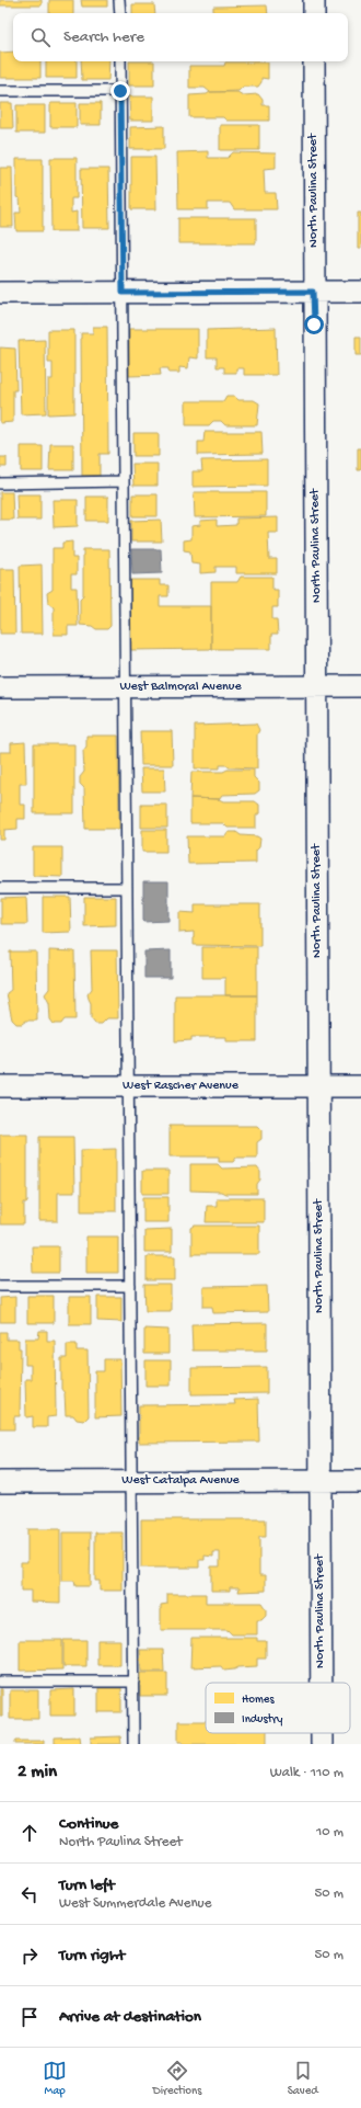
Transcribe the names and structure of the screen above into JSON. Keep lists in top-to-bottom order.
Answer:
{
  "streets": {
    "street": [
      "North Paulina Street",
      "West Balmoral Avenue",
      "West Rascher Avenue",
      "West Catalpa Avenue"
    ]
  },
  "crossings": [
    ["North Paulina Street", "West Balmoral Avenue"],
    ["North Paulina Street", "West Rascher Avenue"],
    ["North Paulina Street", "West Catalpa Avenue"]
  ],
  "legend": ["Homes", "Industry"],
  "page": {
    "search": "Search here",
    "heading": ["2 min", "Walk · 110 m"],
    "list": [
      ["Continue", "North Paulina Street", "10 m"],
      ["Turn left", "West Summerdale Avenue", "50 m"],
      ["Turn right", "50 m"],
      "Arrive at destination"
    ],
    "nav": ["Map", "Directions", "Saved"]
  }
}
